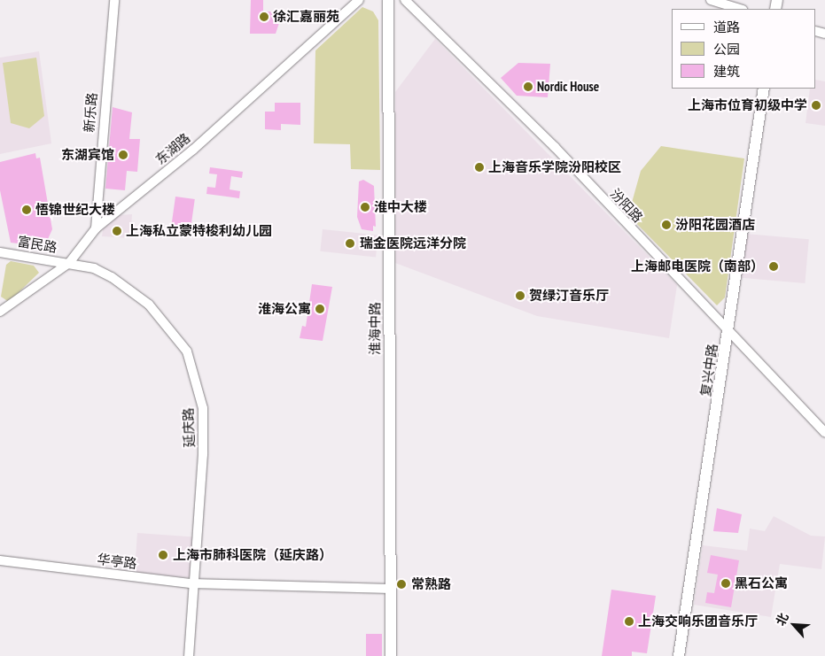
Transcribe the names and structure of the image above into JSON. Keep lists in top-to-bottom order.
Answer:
{
  "streets": {
    "main road": ["淮海中路", "复兴中路"],
    "street": [
      "新乐路",
      "东湖路",
      "汾阳路",
      "富民路",
      "延庆路",
      "华亭路"
    ]
  },
  "crossings": [
    ["新乐路", "东湖路"],
    ["东湖路", "富民路"],
    ["东湖路", "延庆路"],
    ["汾阳路", "复兴中路"],
    ["富民路", "延庆路"],
    ["淮海中路", "华亭路"],
    ["延庆路", "华亭路"]
  ],
  "places": [
    "徐汇嘉丽苑",
    "Nordic House",
    "上海市位育初级中学",
    "东湖宾馆",
    "上海音乐学院汾阳校区",
    "淮中大楼",
    "悟锦世纪大楼",
    "汾阳花园酒店",
    "上海私立蒙特梭利幼儿园",
    "瑞金医院远洋分院",
    "上海邮电医院（南部）",
    "贺绿汀音乐厅",
    "淮海公寓",
    "上海市肺科医院（延庆路）",
    "黑石公寓",
    "常熟路",
    "上海交响乐团音乐厅"
  ],
  "legend": ["道路", "公园", "建筑"],
  "north": "top left"
}
